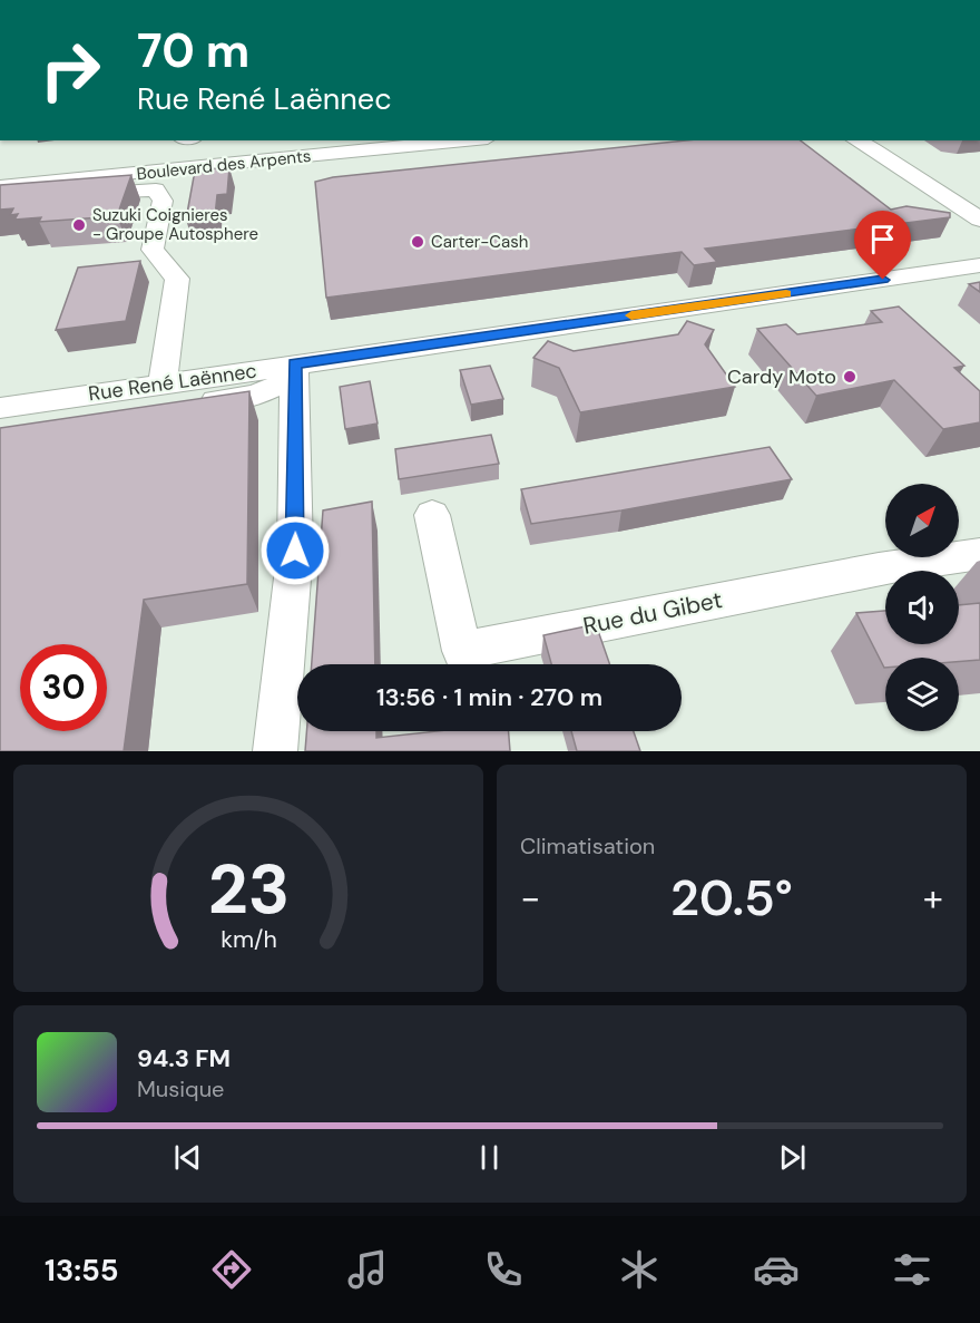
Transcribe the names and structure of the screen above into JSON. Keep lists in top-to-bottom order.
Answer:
{
  "streets": {
    "street": ["Boulevard des Arpents", "Rue René Laënnec", "Rue du Gibet"]
  },
  "places": ["Suzuki Coignieres - Groupe Autosphere", "Carter-Cash", "Cardy Moto"],
  "north": "top right",
  "page": {
    "turn": ["70 m", "Rue René Laënnec"],
    "limit": "30",
    "trip": "13:56 · 1 min · 270 m",
    "tile": "Climatisation",
    "heat": ["−", "20.5°", "+"],
    "song": ["94.3 FM", "Musique"],
    "tabs": "13:55",
    "gauge": ["23", "km/h"]
  }
}
